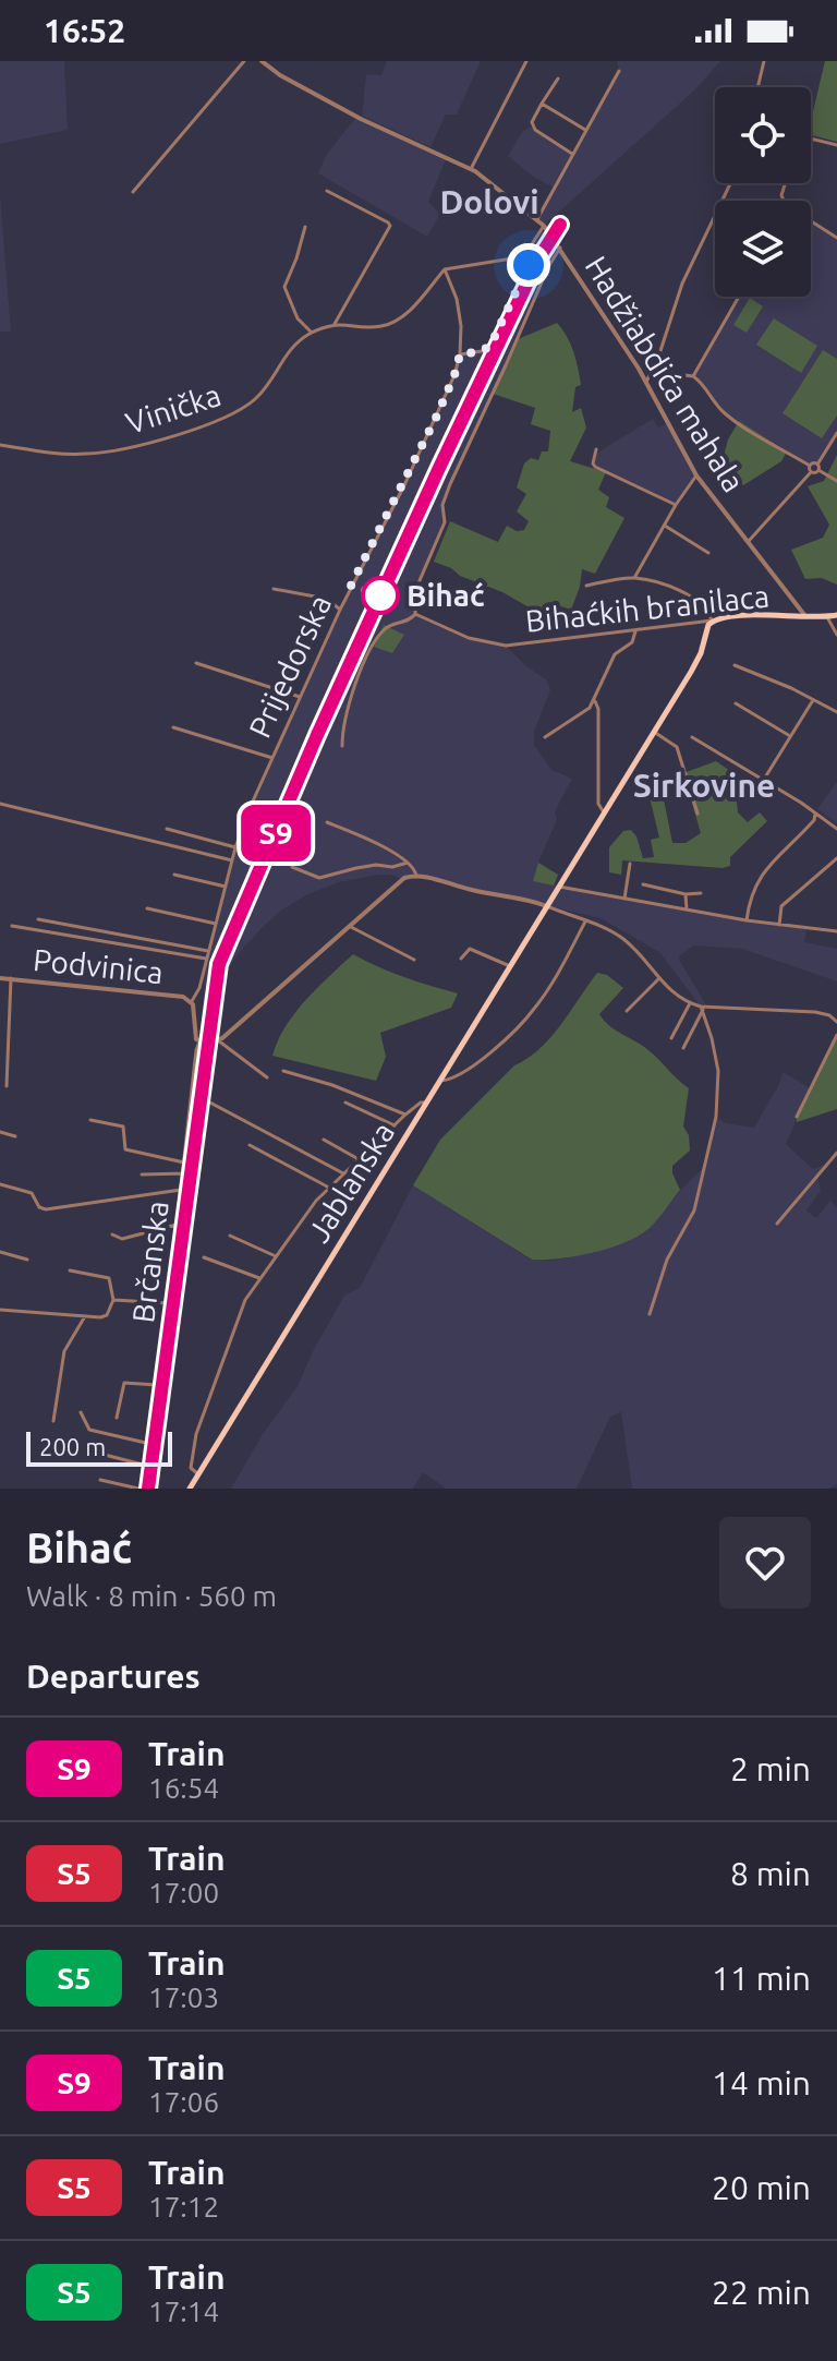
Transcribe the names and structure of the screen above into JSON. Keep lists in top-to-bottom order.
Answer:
{
  "streets": {
    "main road": ["Bihaćkih branilaca", "Jablanska"],
    "street": [
      "Hadžiabdića mahala",
      "Vinička",
      "Prijedorska",
      "Podvinica",
      "Brčanska"
    ]
  },
  "crossings": [
    ["Hadžiabdića mahala", "Bihaćkih branilaca"],
    ["Vinička", "Prijedorska"],
    ["Bihaćkih branilaca", "Jablanska"],
    ["Prijedorska", "Podvinica"],
    ["Prijedorska", "Brčanska"]
  ],
  "districts": ["Dolovi", "Sirkovine"],
  "places": ["Bihać"],
  "scale_bar": "200 m",
  "page": {
    "status": "16:52",
    "on_map": "S9",
    "scale": "200 m",
    "heading": [
      ["Bihać", "Walk · 8 min · 560 m"],
      "Departures"
    ],
    "list": [
      {
        "mark": "S9",
        "name": "Train",
        "note": "16:54",
        "value": "2 min"
      },
      {
        "mark": "S5",
        "name": "Train",
        "note": "17:00",
        "value": "8 min"
      },
      {
        "mark": "S5",
        "name": "Train",
        "note": "17:03",
        "value": "11 min"
      },
      {
        "mark": "S9",
        "name": "Train",
        "note": "17:06",
        "value": "14 min"
      },
      {
        "mark": "S5",
        "name": "Train",
        "note": "17:12",
        "value": "20 min"
      },
      {
        "mark": "S5",
        "name": "Train",
        "note": "17:14",
        "value": "22 min"
      }
    ]
  }
}
